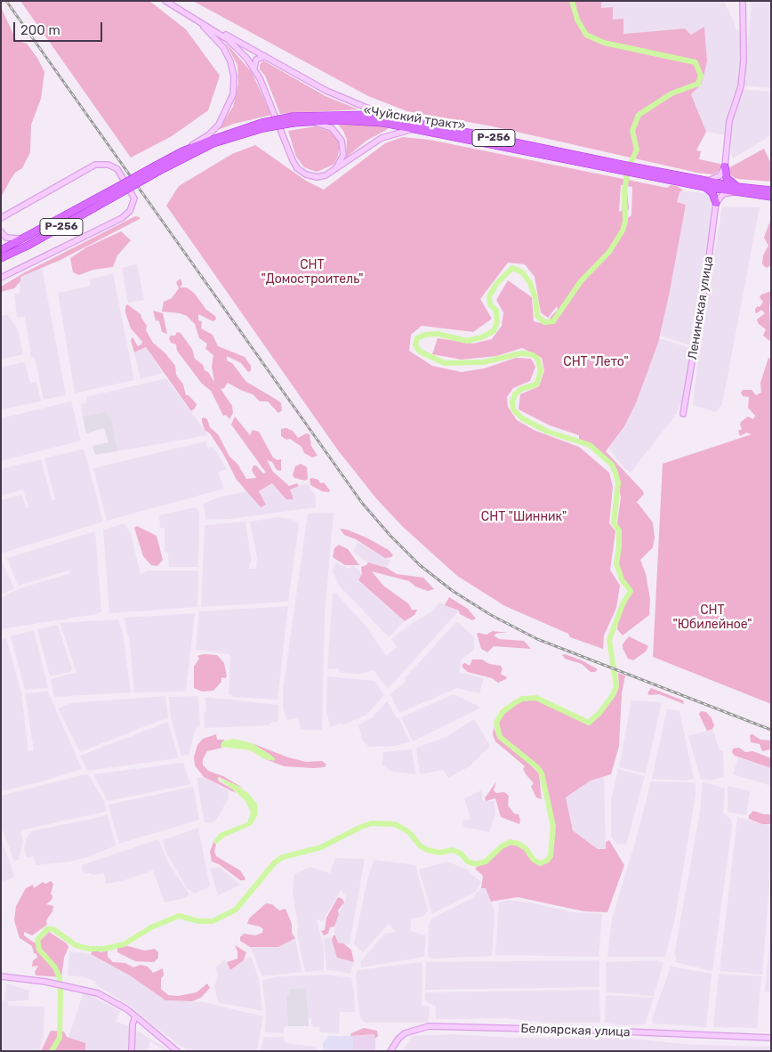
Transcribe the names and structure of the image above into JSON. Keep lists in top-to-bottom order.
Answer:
{
  "streets": {
    "highway": ["«Чуйский тракт»", "Р-256"],
    "street": ["Ленинская улица", "Белоярская улица"]
  },
  "parks": [
    "СНТ \"Домостроитель\"",
    "СНТ \"Лето\"",
    "СНТ \"Шинник\"",
    "СНТ \"Юбилейное\""
  ],
  "scale_bar": "200 m"
}
